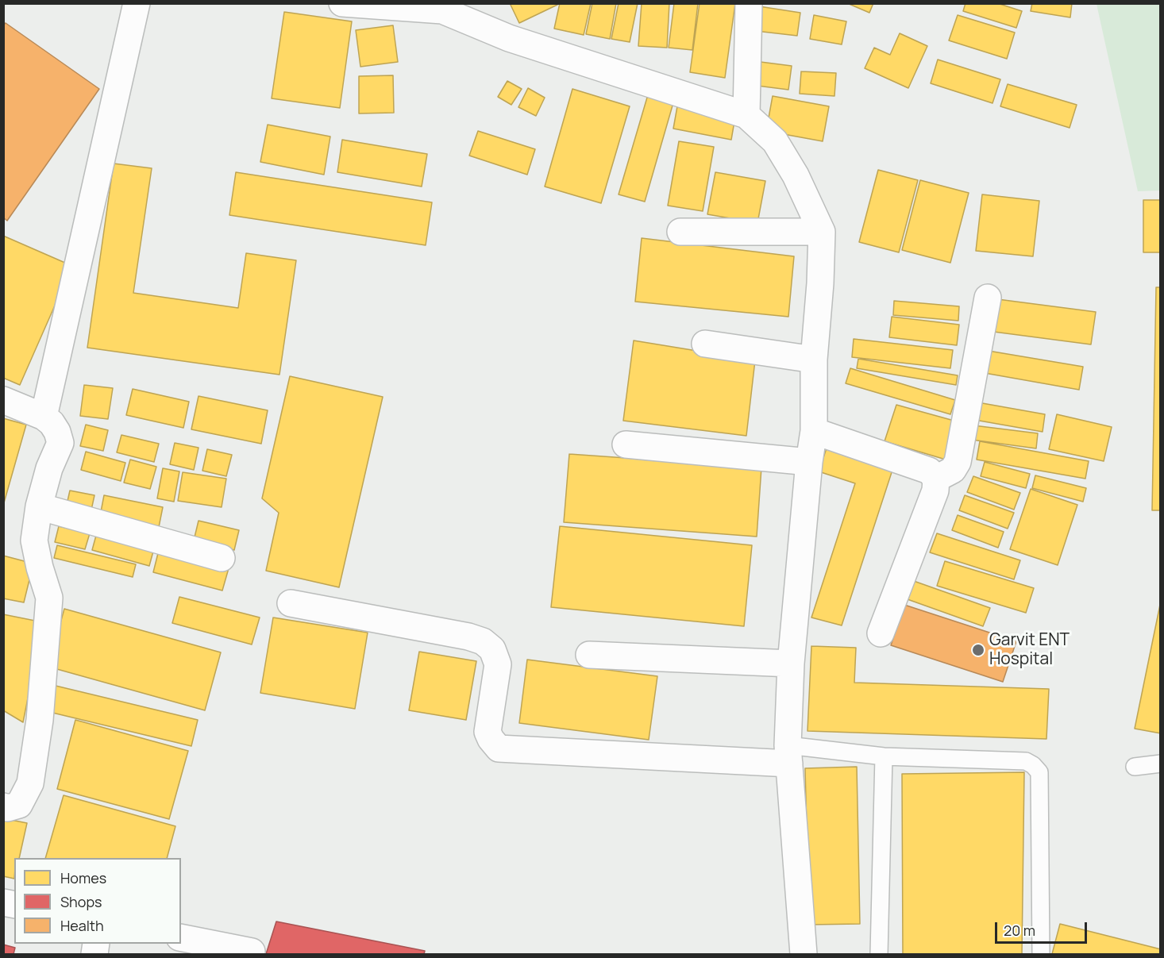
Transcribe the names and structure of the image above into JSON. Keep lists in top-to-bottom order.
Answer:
{
  "places": ["Garvit ENT Hospital"],
  "legend": ["Homes", "Shops", "Health"],
  "scale_bar": "20 m"
}
